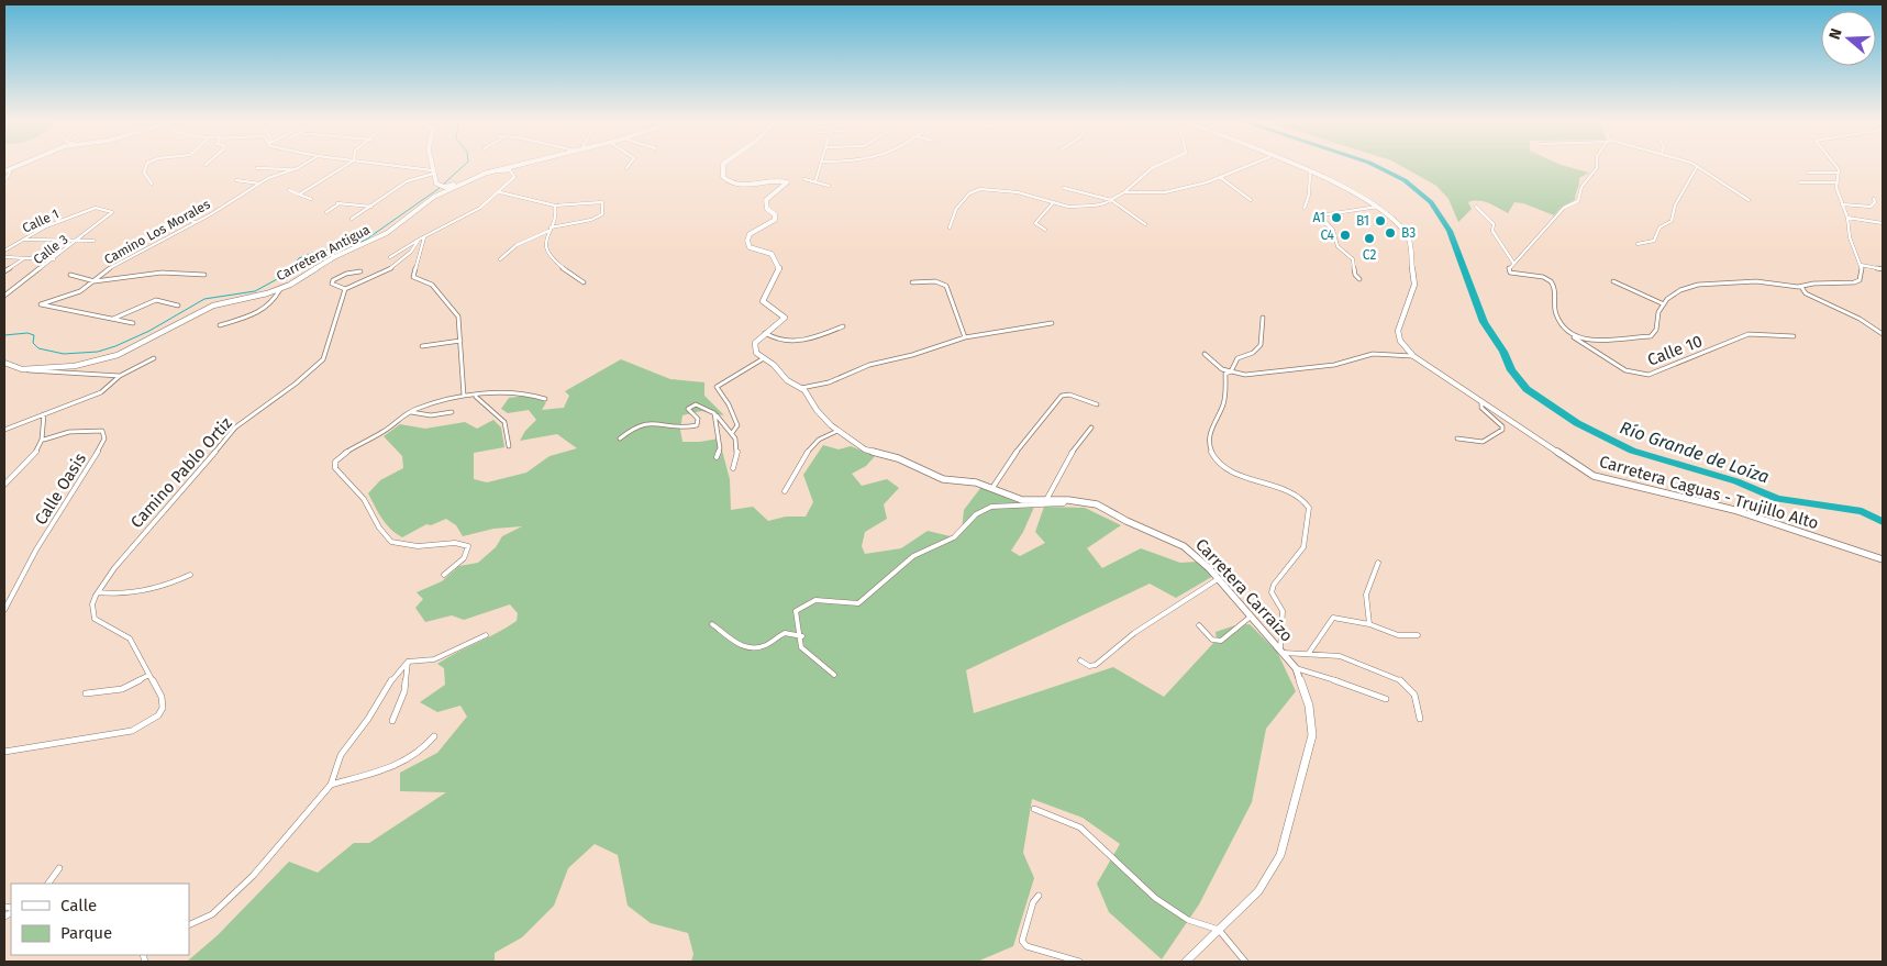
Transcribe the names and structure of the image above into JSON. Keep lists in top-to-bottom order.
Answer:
{
  "streets": {
    "street": [
      "Calle 1",
      "Camino Los Morales",
      "Calle 3",
      "Carretera Antigua",
      "Calle 10",
      "Camino Pablo Ortiz",
      "Calle Oasis",
      "Carretera Caguas - Trujillo Alto",
      "Carretera Carraízo"
    ]
  },
  "crossings": [
    ["Calle 1", "Calle 3"]
  ],
  "water": ["Río Grande de Loíza"],
  "places": [
    "A1",
    "B1",
    "B3",
    "C4",
    "C2"
  ],
  "legend": ["Calle", "Parque"],
  "north": "left"
}
